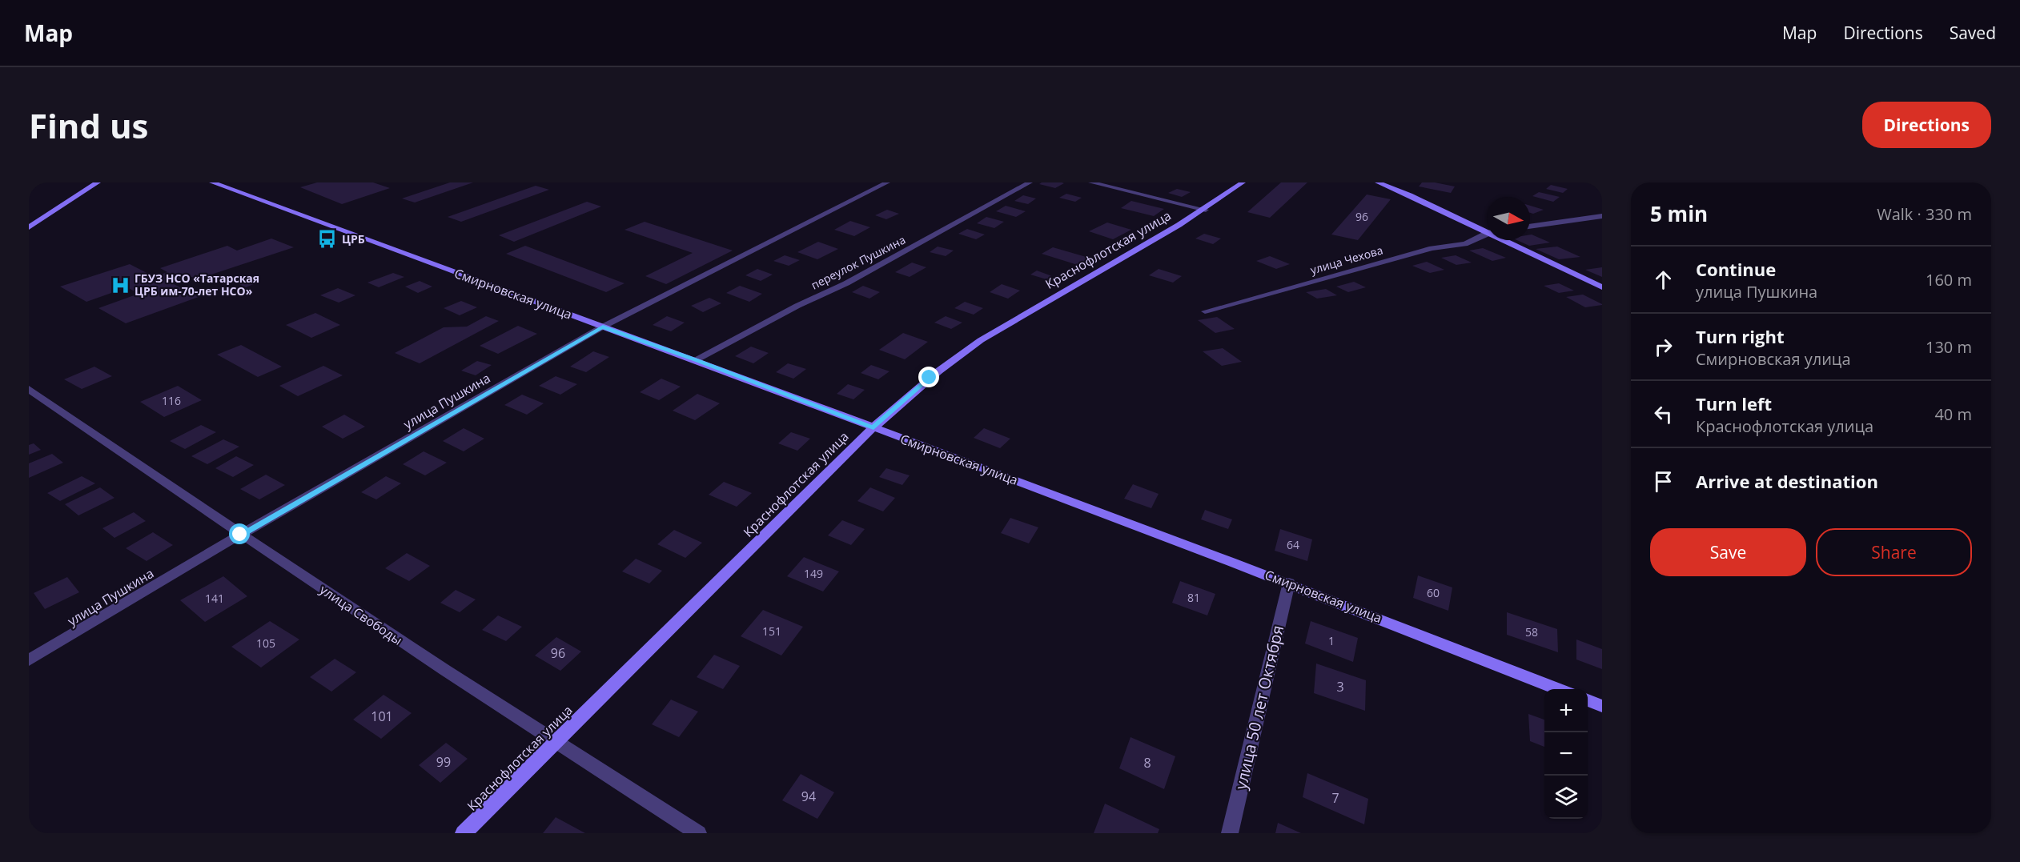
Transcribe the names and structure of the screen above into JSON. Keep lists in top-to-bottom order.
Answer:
{
  "streets": {
    "street": [
      "Краснофлотская улица",
      "улица Чехова",
      "переулок Пушкина",
      "Смирновская улица",
      "улица Пушкина",
      "улица Свободы",
      "улица 50 лет Октября"
    ]
  },
  "crossings": [
    ["Краснофлотская улица", "Смирновская улица"],
    ["Краснофлотская улица", "улица Свободы"],
    ["переулок Пушкина", "Смирновская улица"],
    ["Смирновская улица", "улица Пушкина"],
    ["Смирновская улица", "улица 50 лет Октября"],
    ["улица Пушкина", "улица Свободы"]
  ],
  "places": {
    "bus stop": ["ЦРБ"],
    "hospital": ["ГБУЗ НСО «Татарская ЦРБ им-70-лет НСО»"]
  },
  "house_numbers": [
    "96",
    "116",
    "64",
    "149",
    "60",
    "81",
    "141",
    "151",
    "58",
    "1",
    "105",
    "96",
    "3",
    "101",
    "99",
    "8",
    "94",
    "7"
  ],
  "north": "right",
  "page": {
    "header": "Map",
    "nav": ["Map", "Directions", "Saved"],
    "buttons": [
      "Directions",
      ["Save", "Share"]
    ],
    "title": "Find us",
    "heading": ["5 min", "Walk · 330 m"],
    "list": [
      ["Continue", "улица Пушкина", "160 m"],
      ["Turn right", "Смирновская улица", "130 m"],
      ["Turn left", "Краснофлотская улица", "40 m"],
      "Arrive at destination"
    ],
    "map_buttons": ["+", "−"]
  }
}
